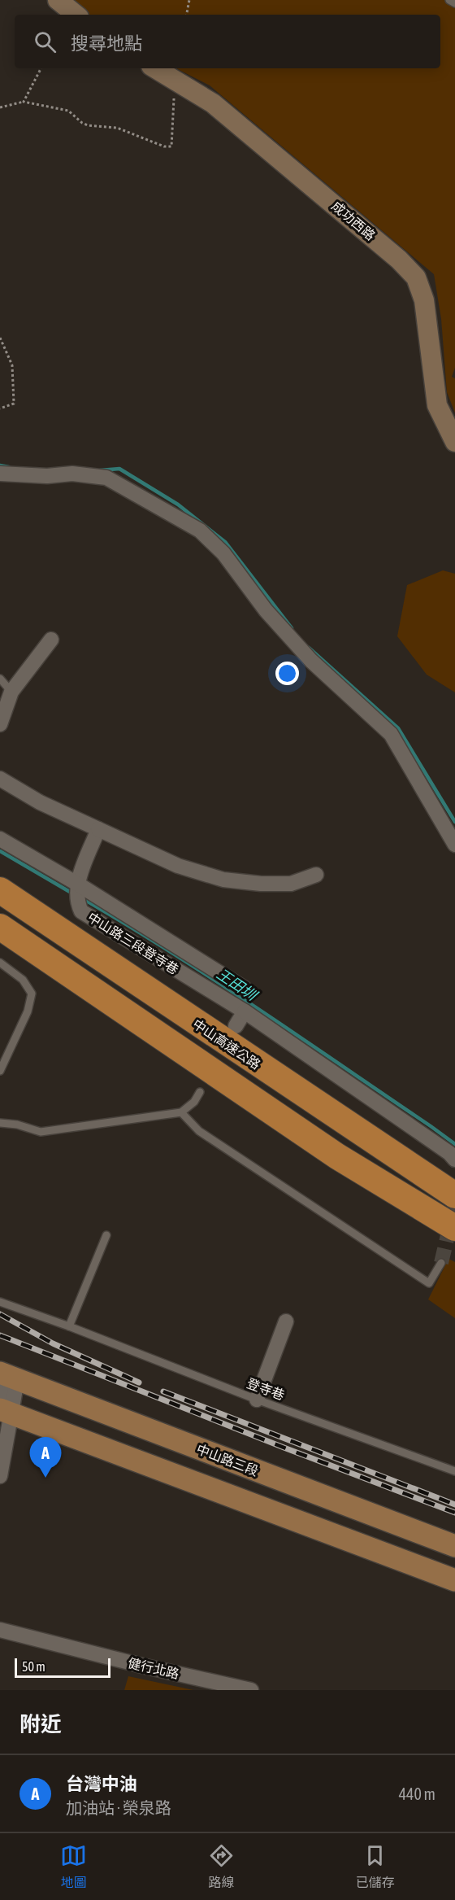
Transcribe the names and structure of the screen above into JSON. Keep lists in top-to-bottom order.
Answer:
{
  "streets": {
    "highway": ["中山高速公路"],
    "main road": ["中山路三段"],
    "street": ["成功西路", "中山路三段登寺巷", "健行北路"],
    "lane": ["登寺巷"]
  },
  "water": ["王田圳"],
  "scale_bar": "50 m",
  "page": {
    "search": "搜尋地點",
    "pins": "A",
    "scale": "50 m",
    "heading": "附近",
    "list": [
      {
        "mark": "A",
        "name": "台灣中油",
        "note": "加油站 · 榮泉路",
        "value": "440 m"
      }
    ],
    "nav": ["地圖", "路線", "已儲存"]
  }
}
